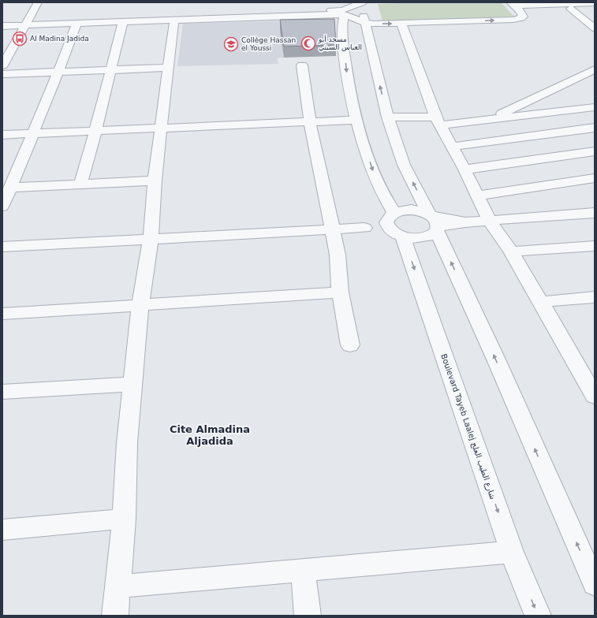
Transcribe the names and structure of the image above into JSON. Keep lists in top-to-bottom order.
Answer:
{
  "streets": {
    "street": ["Boulevard Tayeb Laalej شارع الطيب العلج"]
  },
  "districts": ["Cite Almadina Aljadida"],
  "places": {
    "bus stop": ["Al Madina Jadida"],
    "mosque": ["مسجد أبو العباس السبتي"],
    "school or university": ["Collège Hassan el Youssi"]
  }
}
